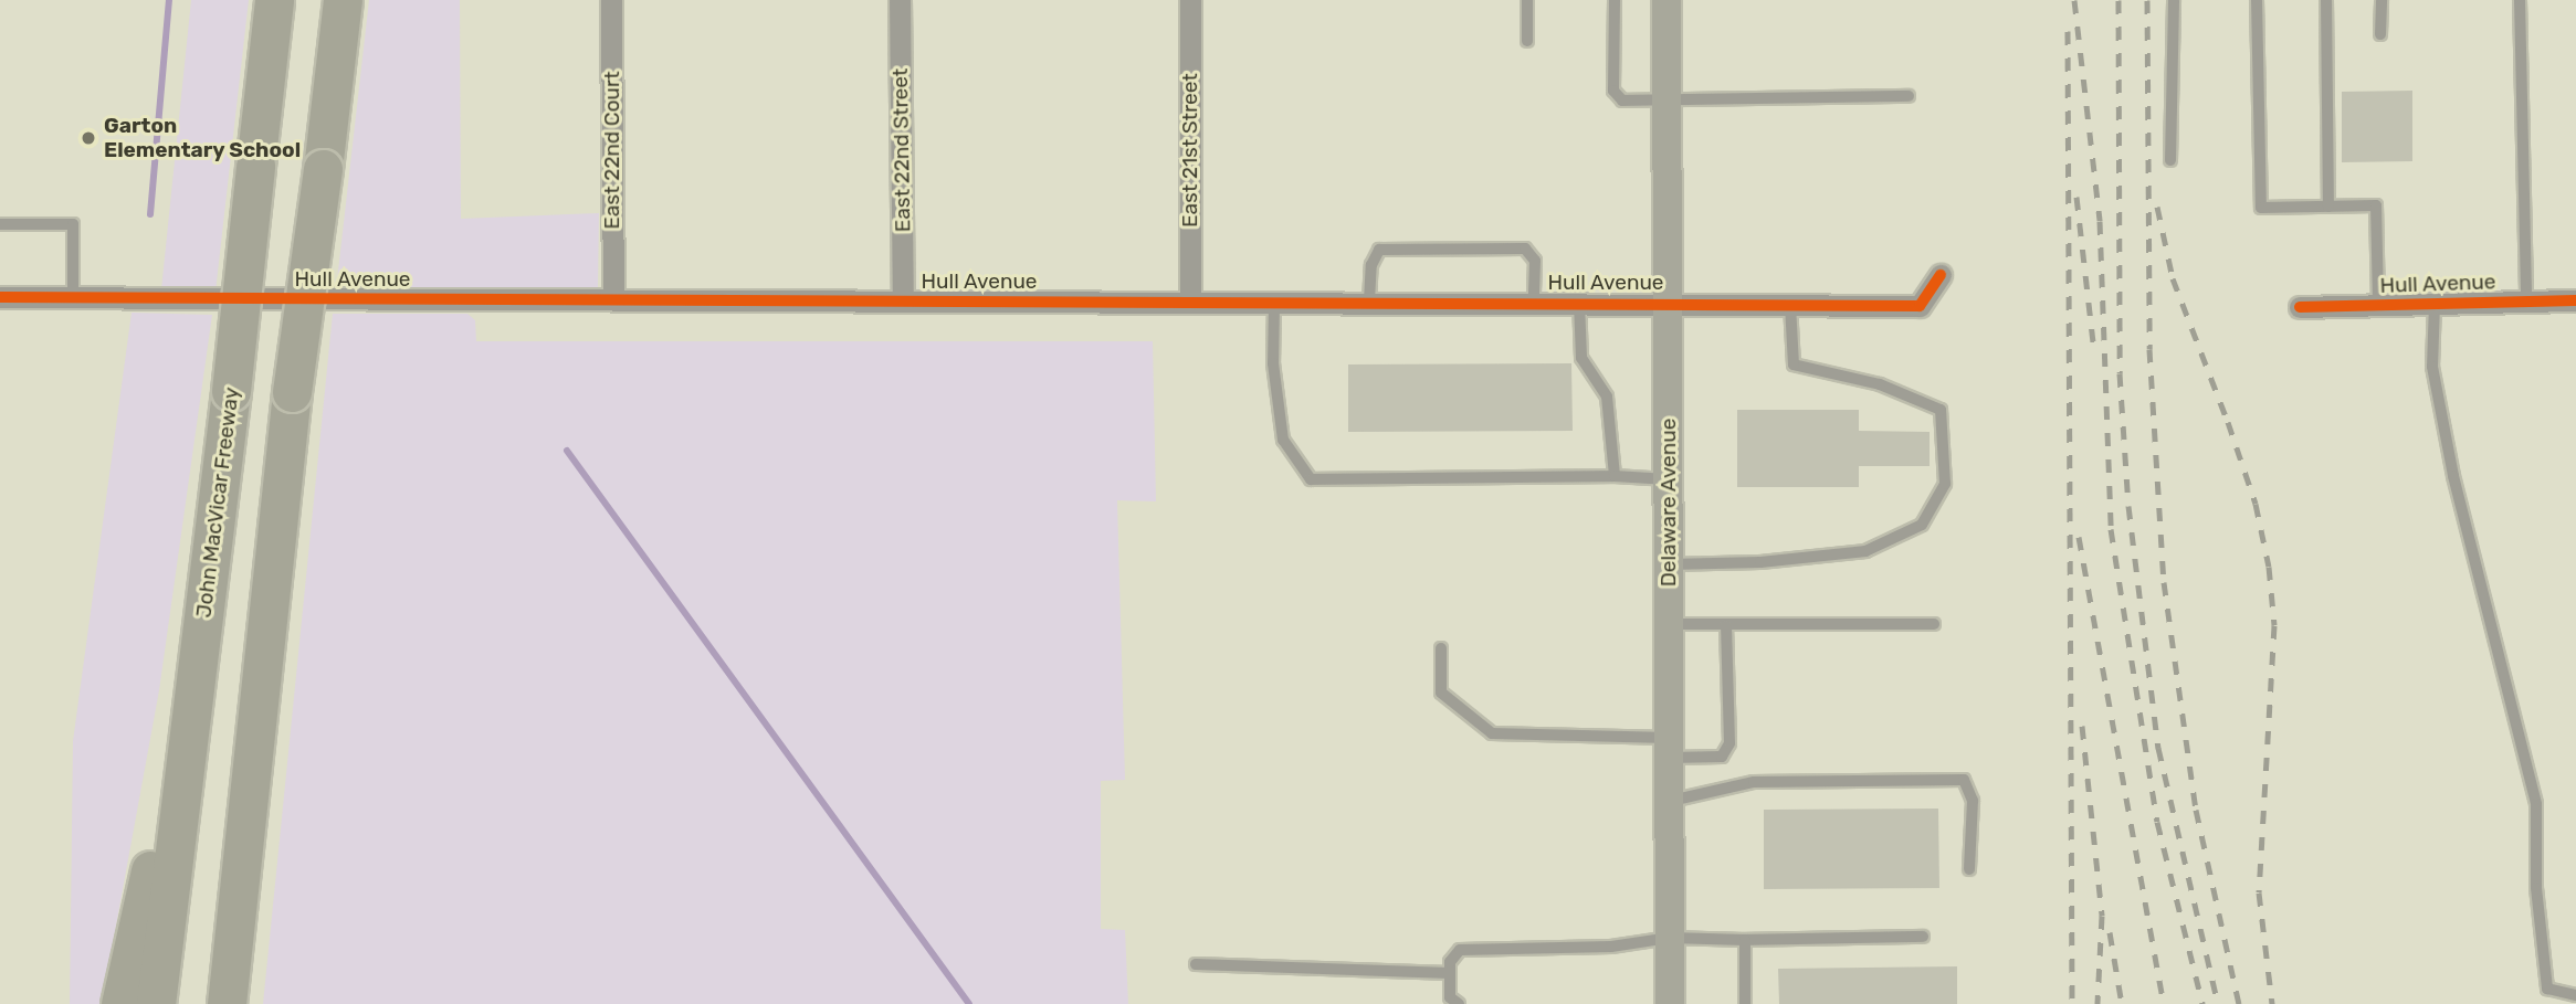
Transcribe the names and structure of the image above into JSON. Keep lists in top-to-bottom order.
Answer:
{
  "streets": {
    "highway": ["John MacVicar Freeway"],
    "main road": ["Delaware Avenue"],
    "street": [
      "East 22nd Court",
      "East 22nd Street",
      "East 21st Street",
      "Hull Avenue"
    ]
  },
  "crossings": [
    ["East 22nd Court", "Hull Avenue"],
    ["East 22nd Street", "Hull Avenue"],
    ["East 21st Street", "Hull Avenue"],
    ["Hull Avenue", "Delaware Avenue"]
  ],
  "places": ["Garton Elementary School"]
}
